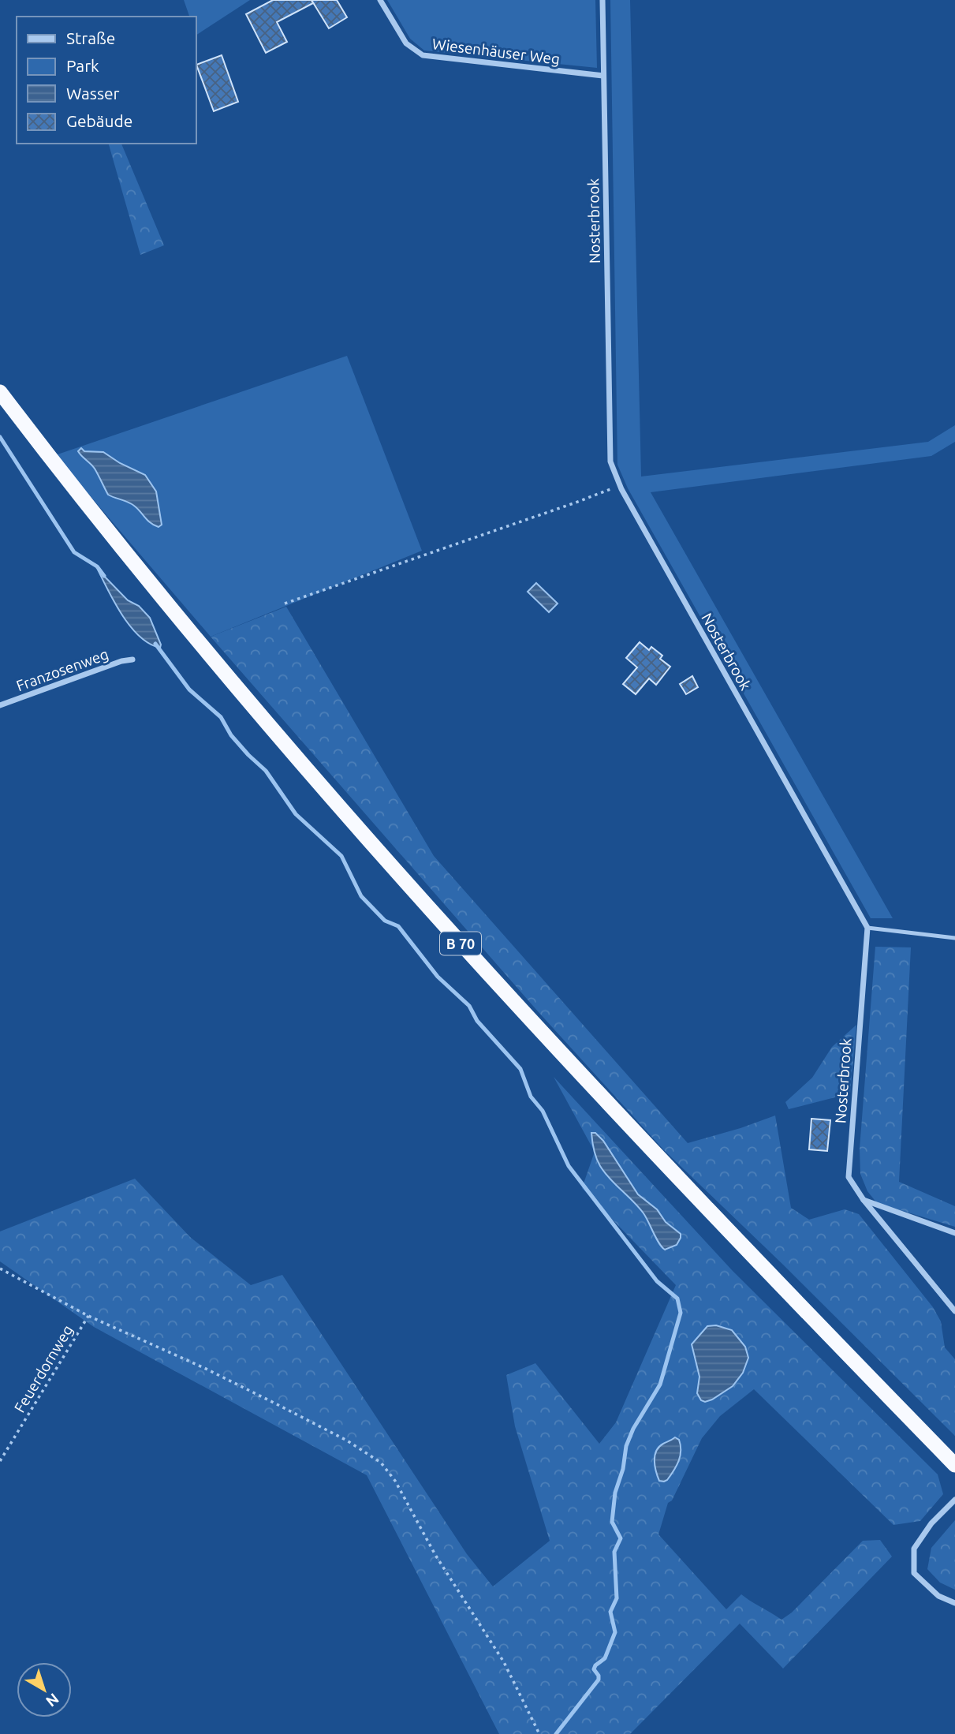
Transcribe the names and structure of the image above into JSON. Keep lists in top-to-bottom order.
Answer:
{
  "streets": {
    "highway": ["B 70"],
    "street": ["Wiesenhäuser Weg", "Nosterbrook", "Franzosenweg"],
    "path": ["Feuerdornweg"]
  },
  "crossings": [
    ["Wiesenhäuser Weg", "Nosterbrook"]
  ],
  "legend": [
    "Straße",
    "Park",
    "Wasser",
    "Gebäude"
  ],
  "north": "bottom right"
}
